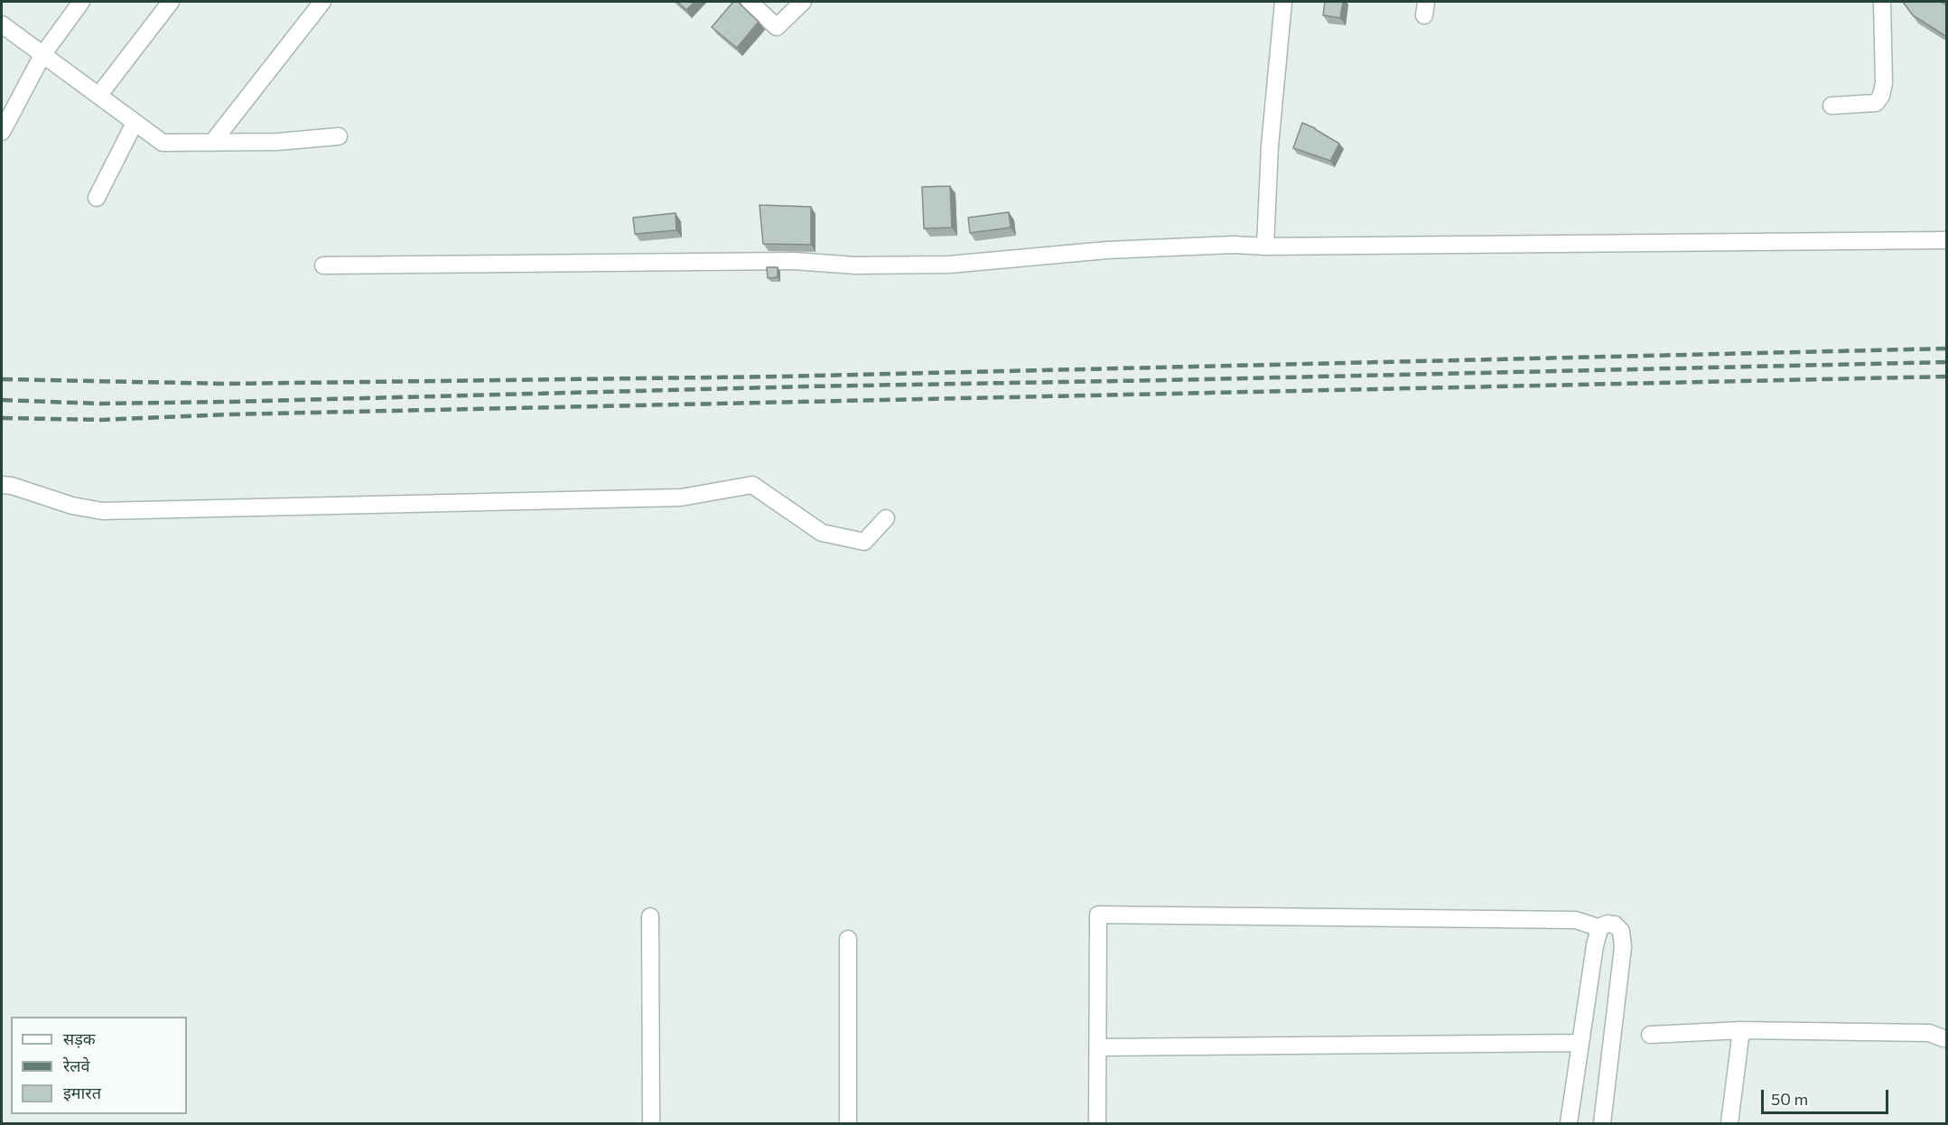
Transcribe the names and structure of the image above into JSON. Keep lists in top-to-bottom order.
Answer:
{
  "legend": ["सड़क", "रेलवे", "इमारत"],
  "scale_bar": "50 m"
}
